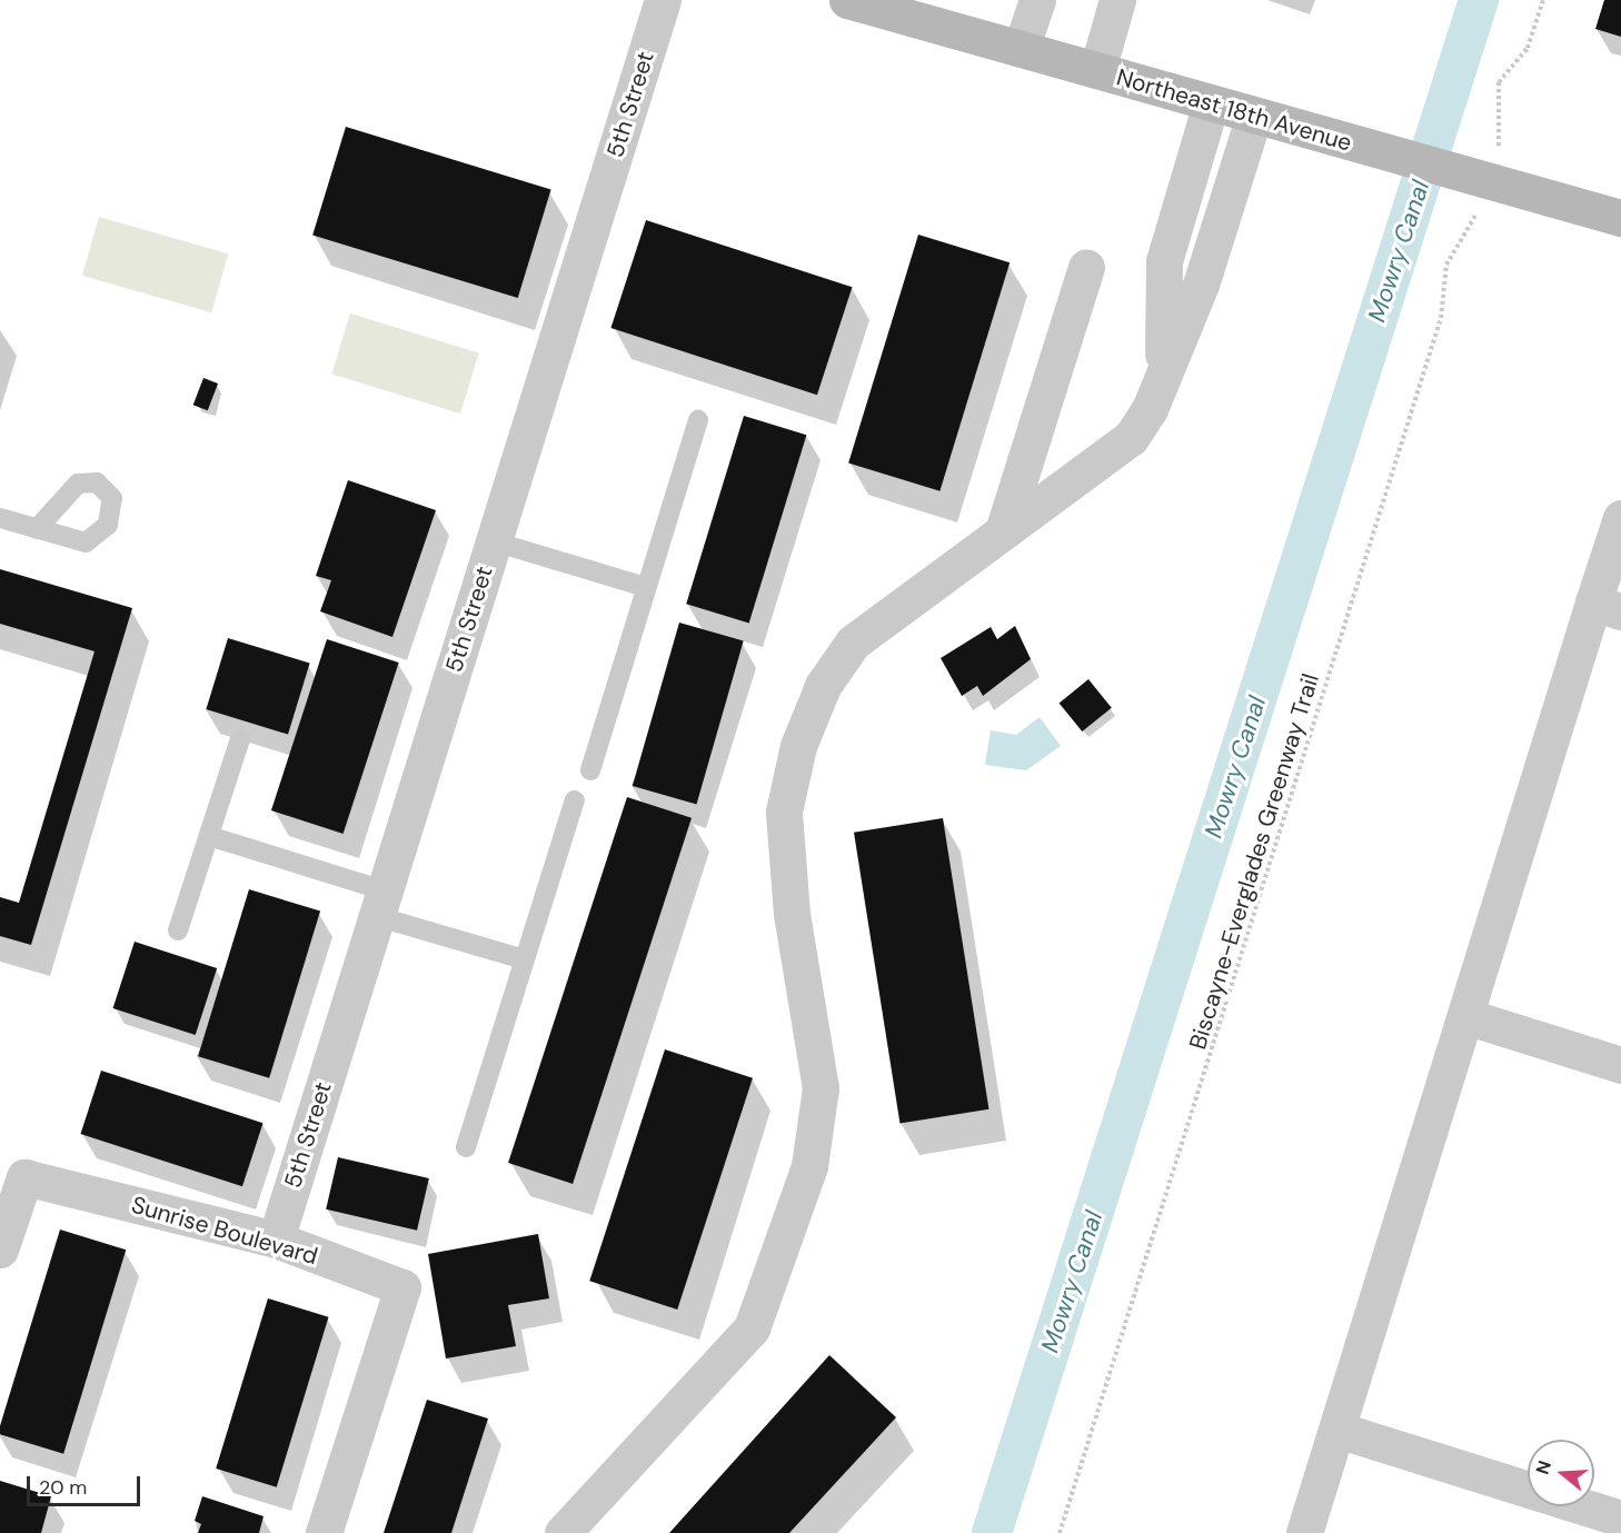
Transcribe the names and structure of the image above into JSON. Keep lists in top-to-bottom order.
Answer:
{
  "streets": {
    "street": ["5th Street", "Northeast 18th Avenue", "Sunrise Boulevard"],
    "path": ["Biscayne-Everglades Greenway Trail"]
  },
  "crossings": [
    ["5th Street", "Sunrise Boulevard"]
  ],
  "water": ["Mowry Canal"],
  "scale_bar": "20 m",
  "north": "left"
}
